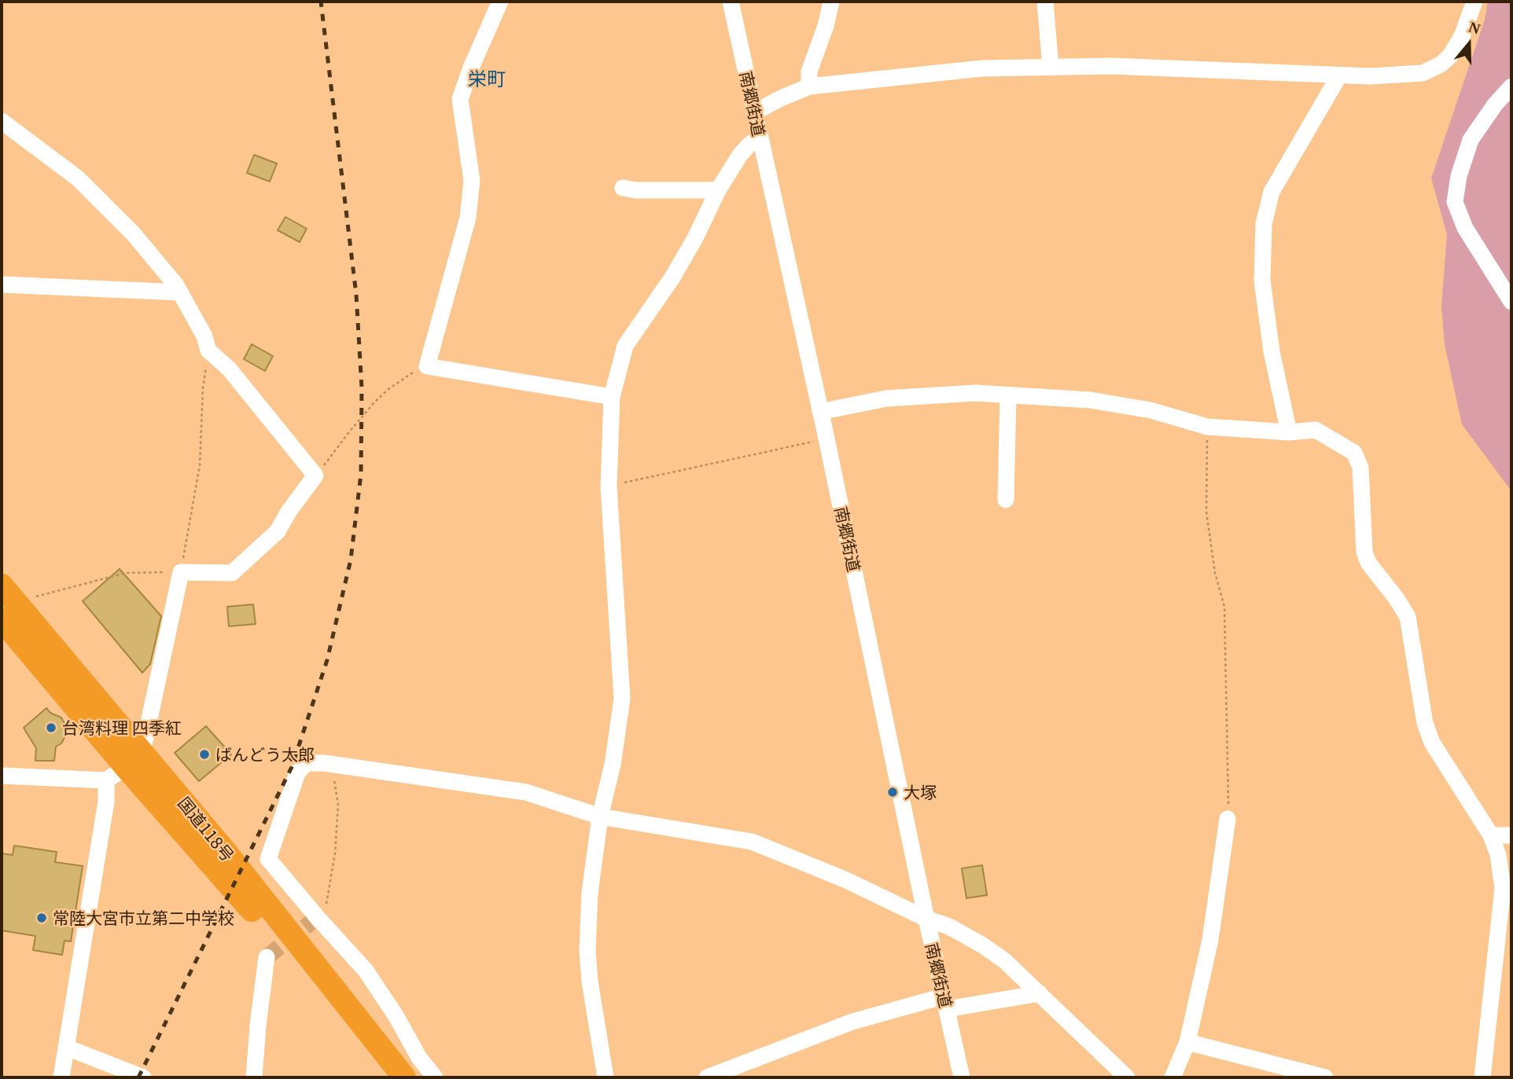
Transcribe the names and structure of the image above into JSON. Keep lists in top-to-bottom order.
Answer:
{
  "streets": {
    "highway": ["国道118号"],
    "street": ["南郷街道"]
  },
  "districts": ["栄町"],
  "places": [
    "台湾料理 四季紅",
    "ばんどう太郎",
    "大塚",
    "常陸大宮市立第二中学校"
  ],
  "north": "top"
}
